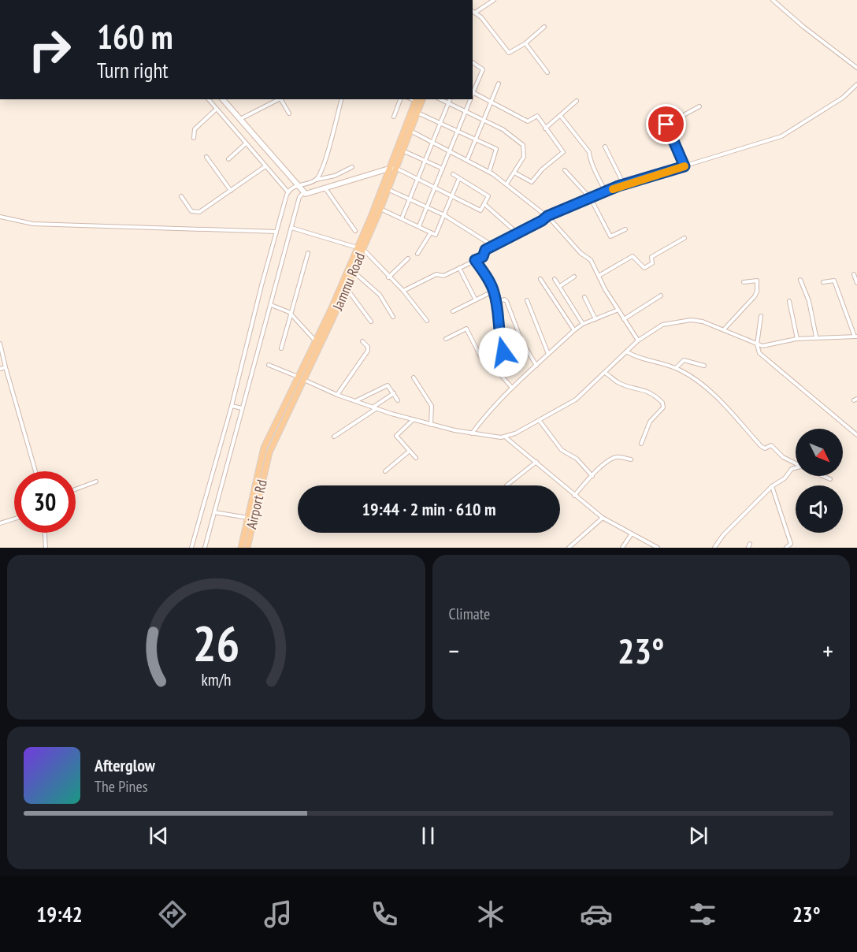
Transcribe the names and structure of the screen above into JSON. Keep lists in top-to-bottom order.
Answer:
{
  "streets": {
    "main road": ["Jammu Road", "Airport Rd"]
  },
  "crossings": [
    ["Jammu Road", "Airport Rd"]
  ],
  "north": "bottom right",
  "page": {
    "turn": ["160 m", "Turn right"],
    "limit": "30",
    "trip": "19:44 · 2 min · 610 m",
    "tile": "Climate",
    "heat": ["−", "23°", "+"],
    "song": ["Afterglow", "The Pines"],
    "tabs": ["19:42", "23°"],
    "gauge": ["26", "km/h"]
  }
}
